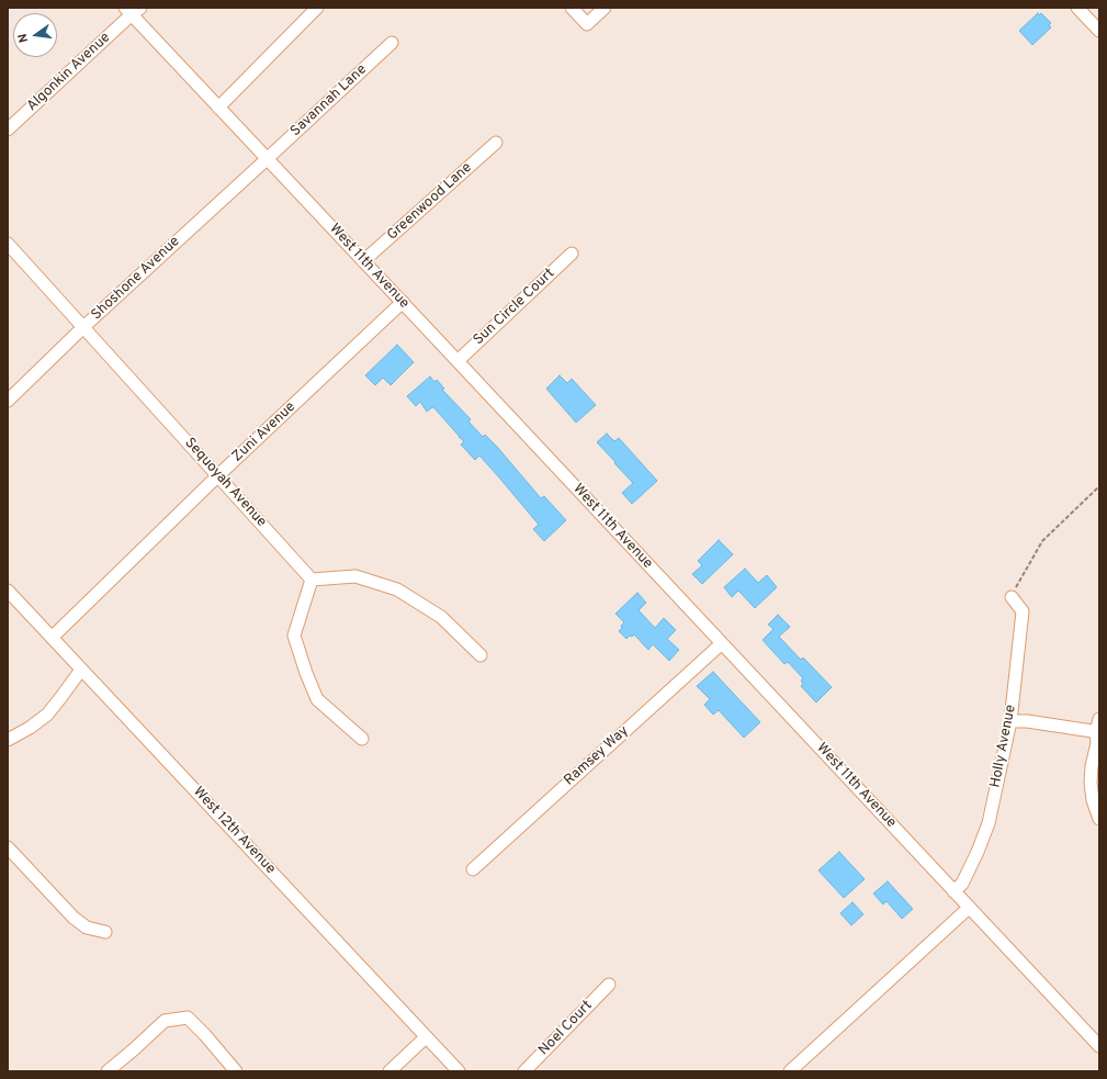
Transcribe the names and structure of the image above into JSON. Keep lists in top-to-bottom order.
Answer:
{
  "streets": {
    "street": [
      "Algonkin Avenue",
      "Savannah Lane",
      "Greenwood Lane",
      "West 11th Avenue",
      "Shoshone Avenue",
      "Sun Circle Court",
      "Zuni Avenue",
      "Sequoyah Avenue",
      "Holly Avenue",
      "Ramsey Way",
      "West 12th Avenue",
      "Noel Court"
    ]
  },
  "crossings": [
    ["Algonkin Avenue", "West 11th Avenue"],
    ["Savannah Lane", "West 11th Avenue"],
    ["Savannah Lane", "Shoshone Avenue"],
    ["Greenwood Lane", "West 11th Avenue"],
    ["West 11th Avenue", "Shoshone Avenue"],
    ["West 11th Avenue", "Sun Circle Court"],
    ["West 11th Avenue", "Zuni Avenue"],
    ["West 11th Avenue", "Holly Avenue"],
    ["West 11th Avenue", "Ramsey Way"],
    ["Shoshone Avenue", "Sequoyah Avenue"],
    ["Zuni Avenue", "Sequoyah Avenue"],
    ["Zuni Avenue", "West 12th Avenue"]
  ],
  "north": "left"
}
